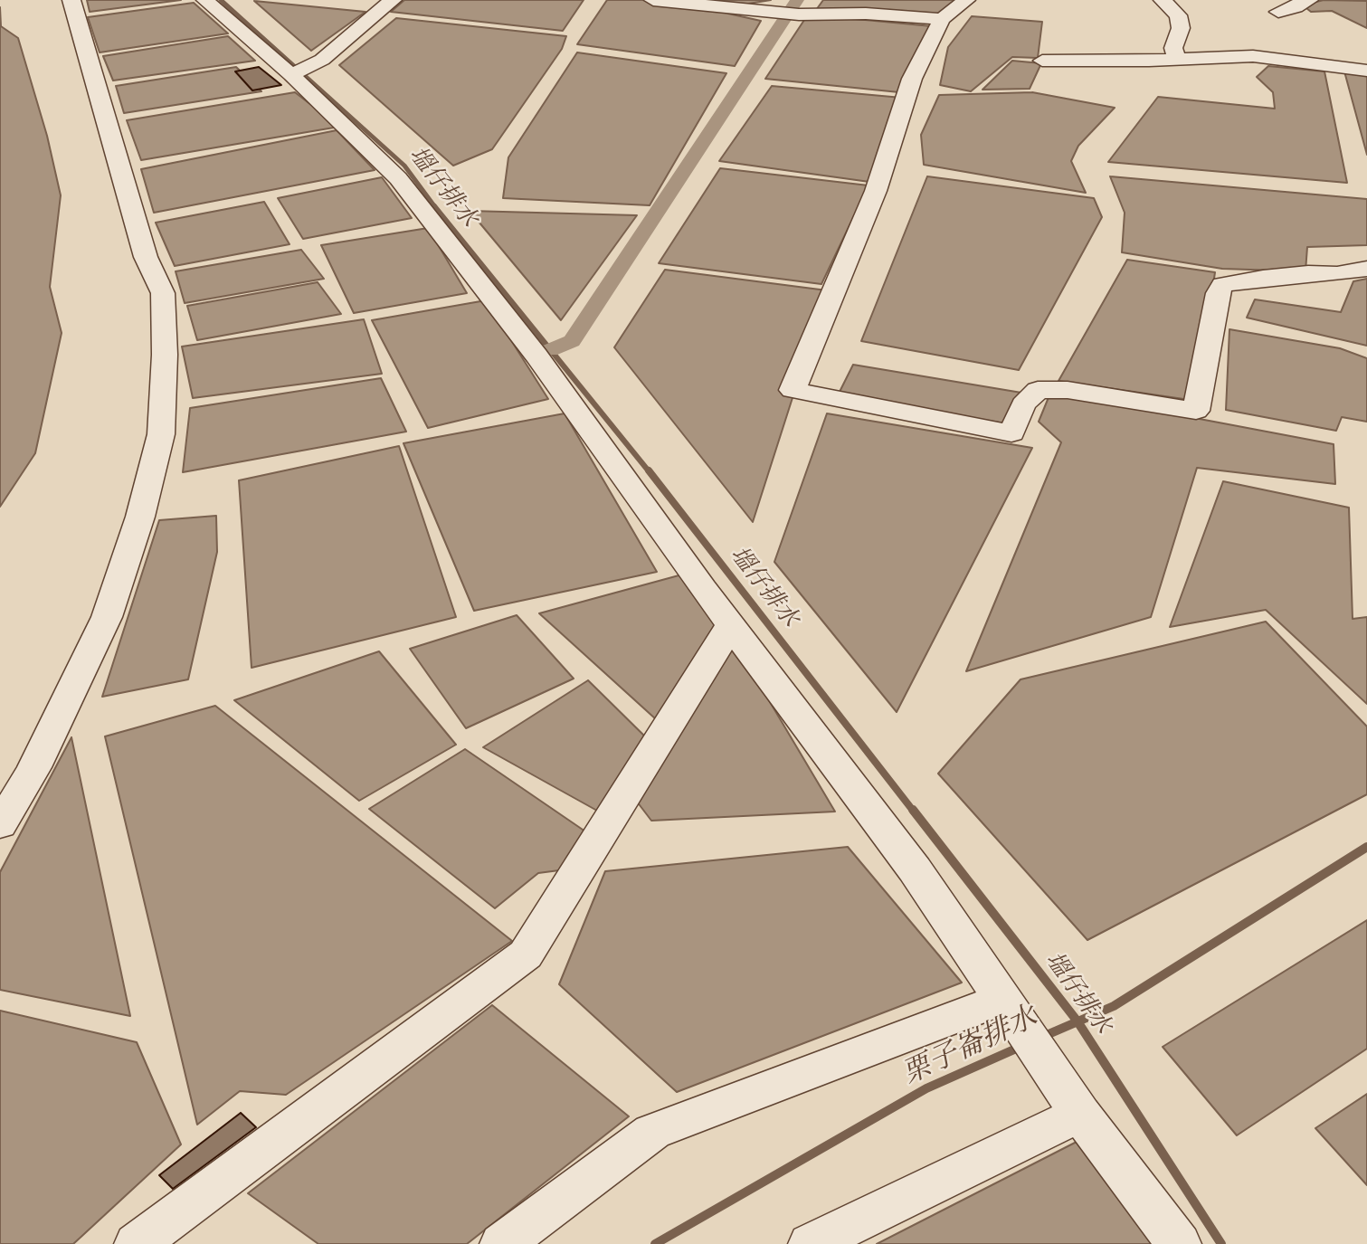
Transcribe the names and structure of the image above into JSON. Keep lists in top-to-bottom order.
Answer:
{
  "water": ["塭仔排水", "栗子崙排水"]
}
